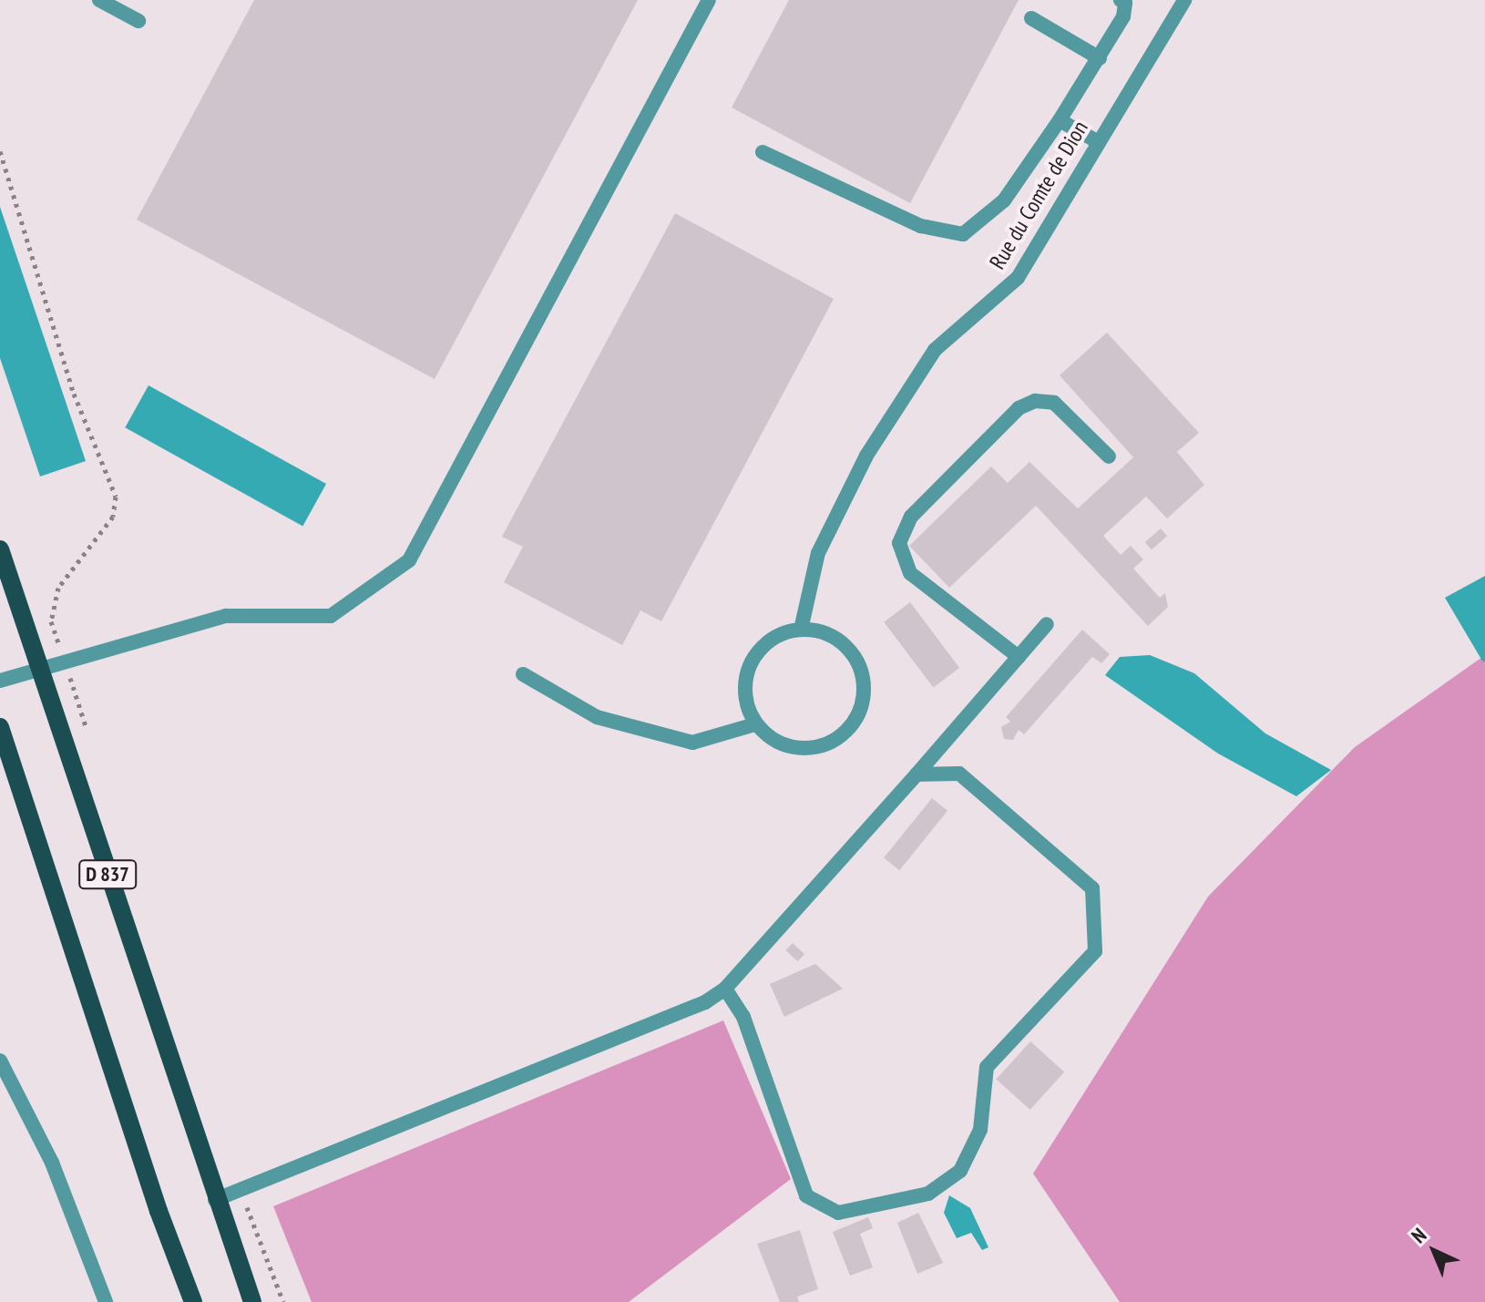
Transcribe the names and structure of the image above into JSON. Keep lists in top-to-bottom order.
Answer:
{
  "streets": {
    "main road": ["D 837"],
    "lane": ["Rue du Comte de Dion"]
  },
  "north": "top left"
}
